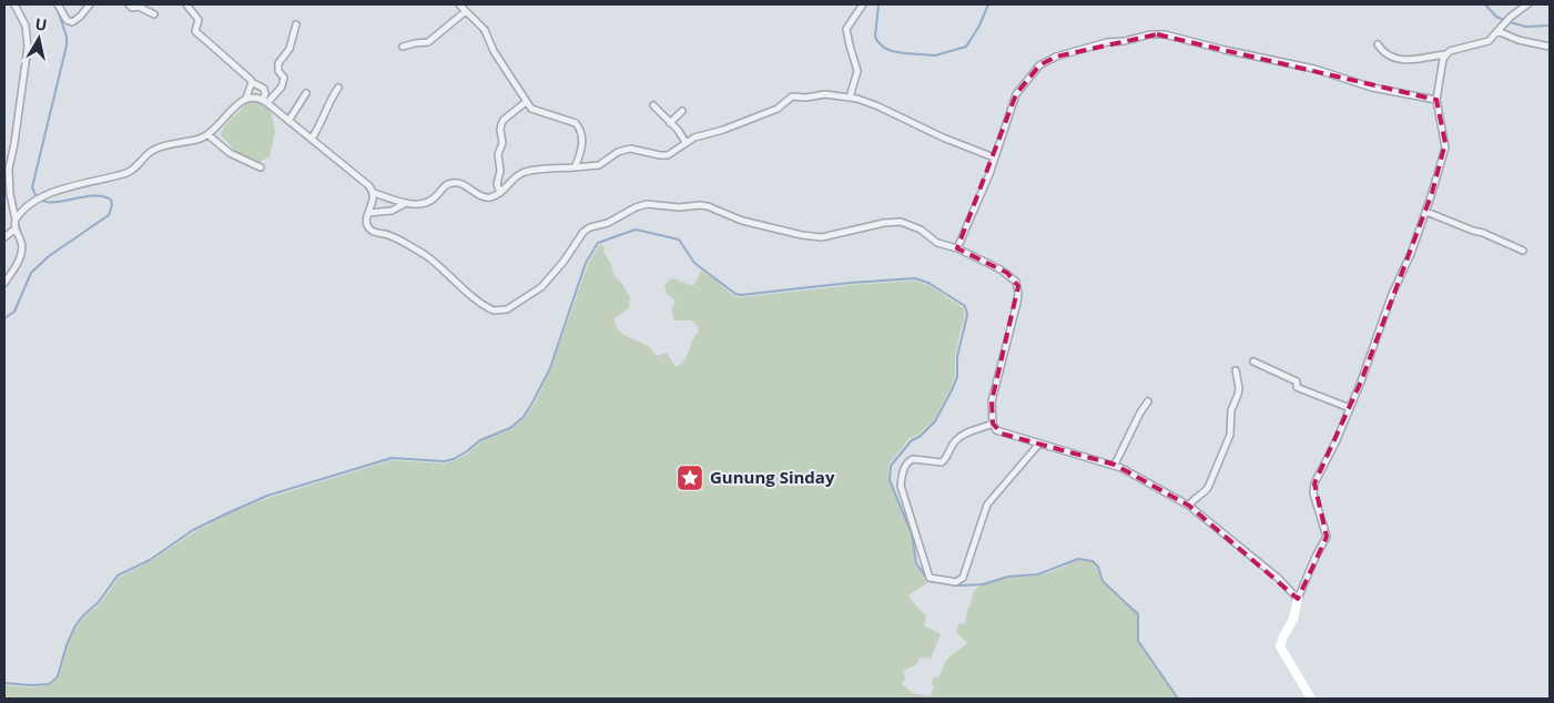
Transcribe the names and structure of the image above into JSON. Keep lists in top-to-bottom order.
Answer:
{
  "places": {
    "place": ["Gunung Sinday"]
  },
  "north": "top"
}
